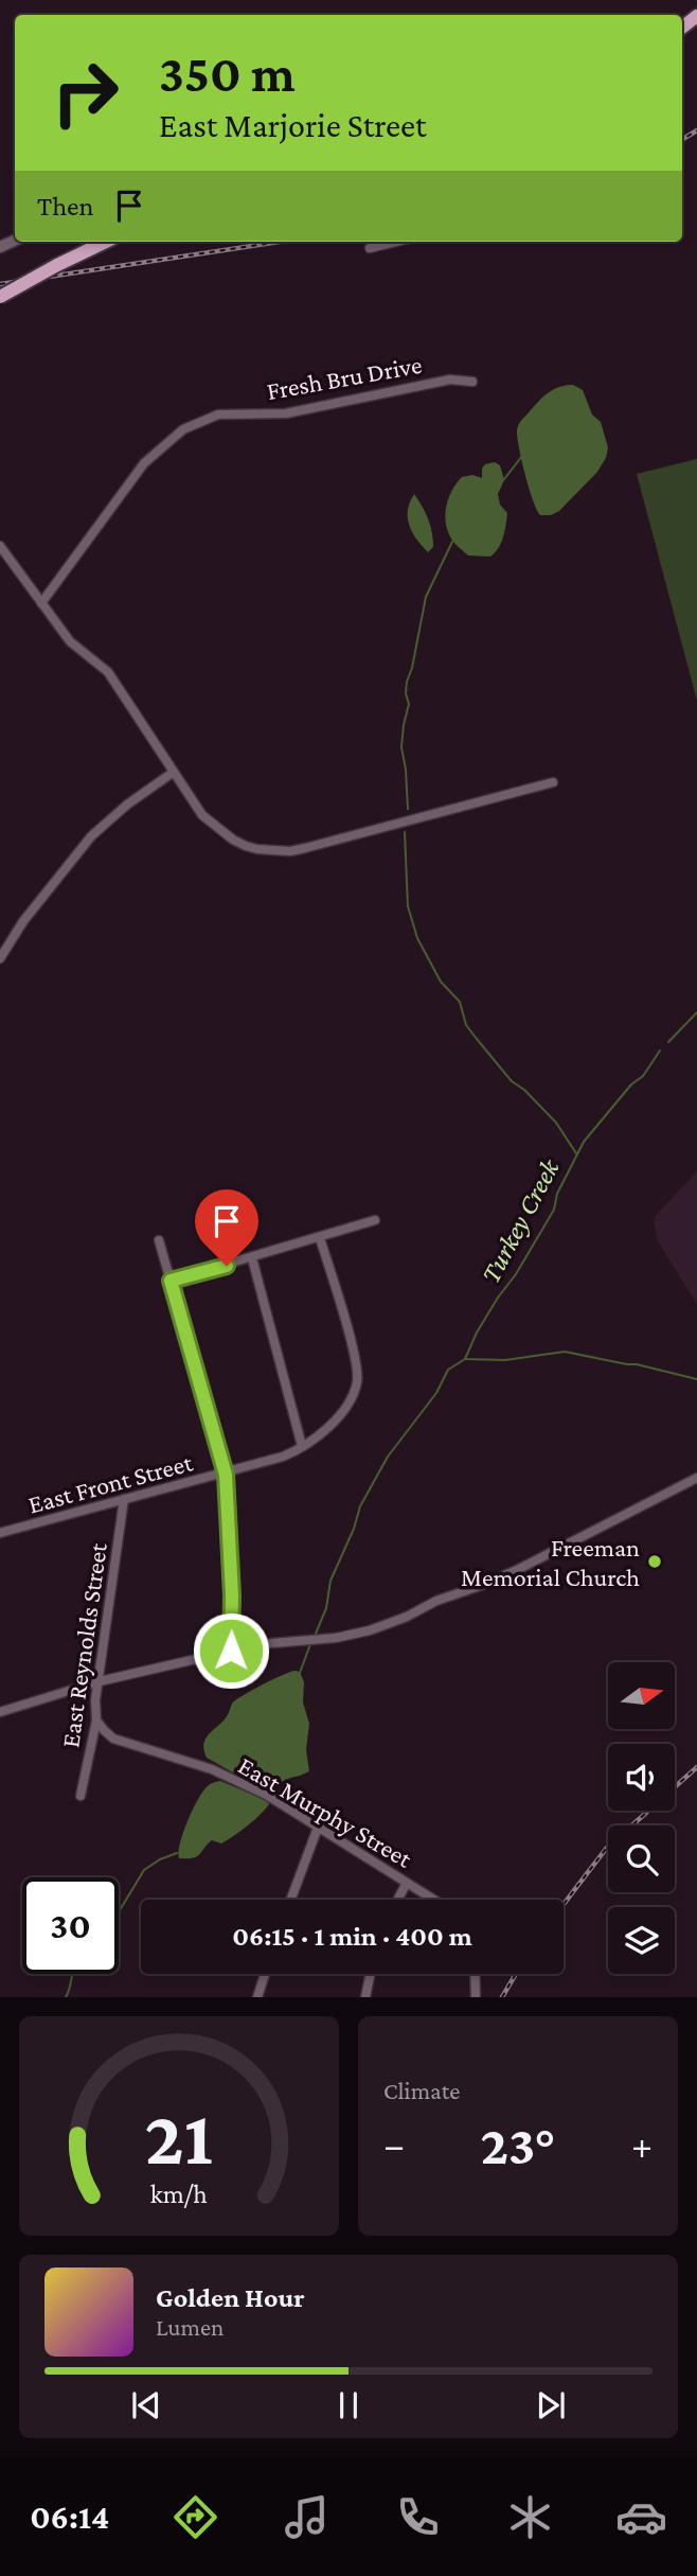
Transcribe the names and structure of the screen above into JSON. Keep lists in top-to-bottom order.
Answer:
{
  "streets": {
    "street": [
      "Fresh Bru Drive",
      "East Front Street",
      "East Reynolds Street",
      "East Murphy Street"
    ]
  },
  "crossings": [
    ["East Front Street", "East Reynolds Street"],
    ["East Reynolds Street", "East Murphy Street"]
  ],
  "water": ["Turkey Creek"],
  "places": ["Freeman Memorial Church"],
  "north": "right",
  "page": {
    "turn": ["350 m", "East Marjorie Street"],
    "then": "Then",
    "limit": "30",
    "trip": "06:15 · 1 min · 400 m",
    "tile": "Climate",
    "heat": ["−", "23°", "+"],
    "song": ["Golden Hour", "Lumen"],
    "tabs": "06:14",
    "gauge": ["21", "km/h"]
  }
}
